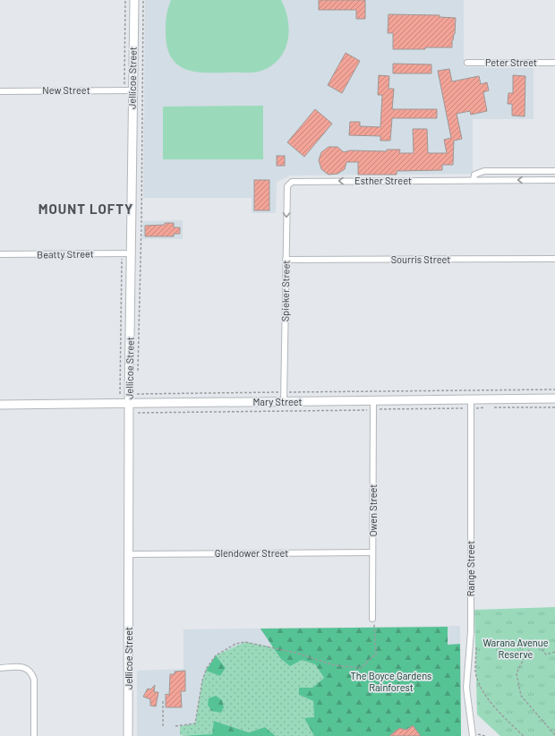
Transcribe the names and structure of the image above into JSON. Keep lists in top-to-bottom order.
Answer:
{
  "streets": {
    "street": [
      "Peter Street",
      "Jellicoe Street",
      "New Street",
      "Esther Street",
      "Beatty Street",
      "Sourris Street",
      "Spieker Street",
      "Mary Street",
      "Owen Street",
      "Glendower Street",
      "Range Street"
    ]
  },
  "crossings": [
    ["Jellicoe Street", "New Street"],
    ["Jellicoe Street", "Beatty Street"],
    ["Jellicoe Street", "Mary Street"],
    ["Jellicoe Street", "Glendower Street"],
    ["Esther Street", "Spieker Street"],
    ["Sourris Street", "Spieker Street"],
    ["Spieker Street", "Mary Street"],
    ["Mary Street", "Owen Street"],
    ["Mary Street", "Range Street"],
    ["Owen Street", "Glendower Street"]
  ],
  "one_way": ["Spieker Street"],
  "districts": ["MOUNT LOFTY"],
  "parks": ["Warana Avenue Reserve", "The Boyce Gardens Rainforest"]
}
